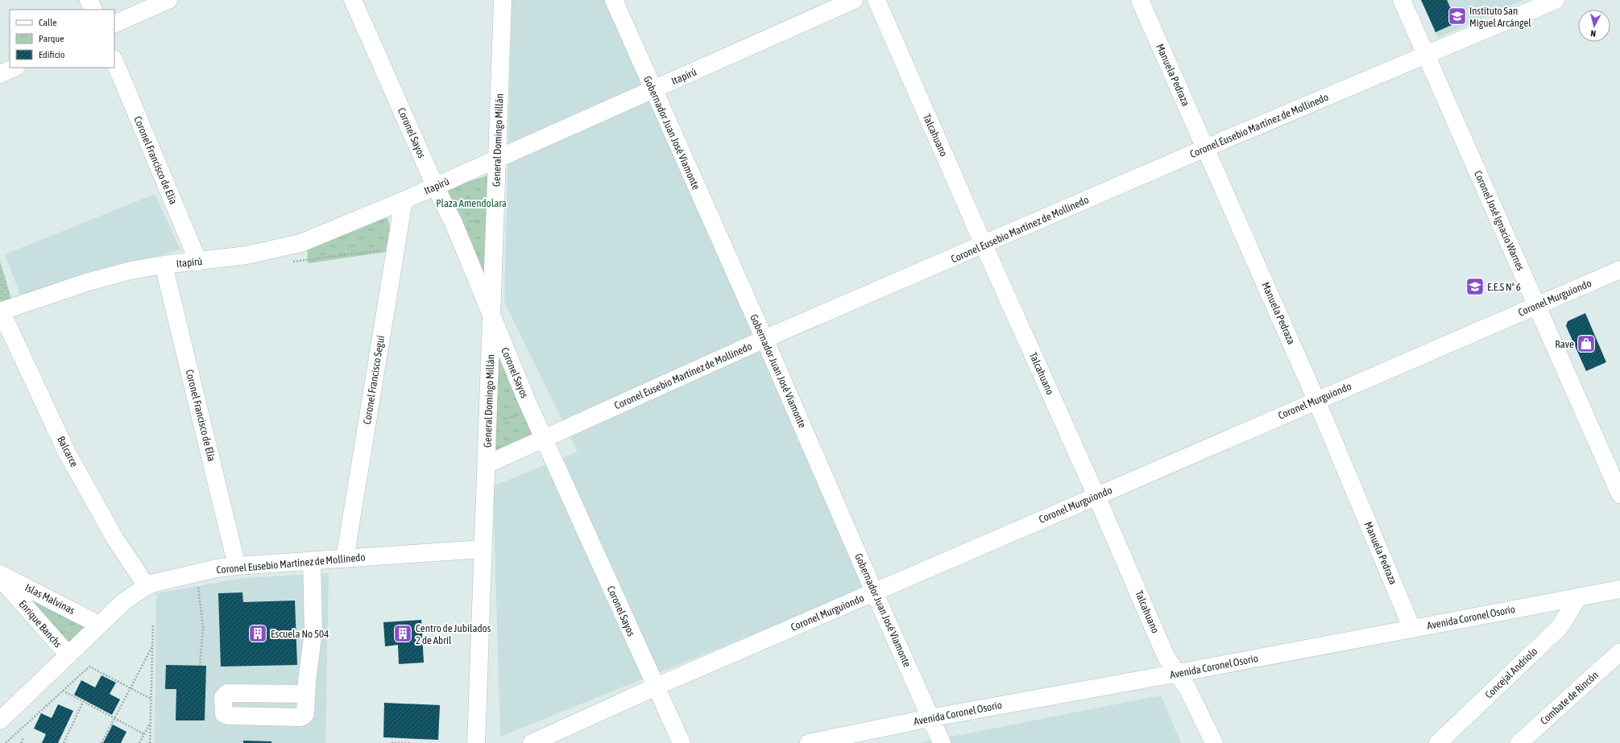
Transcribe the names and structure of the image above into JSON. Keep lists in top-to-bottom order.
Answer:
{
  "streets": {
    "street": [
      "Manuela Pedraza",
      "Itapirú",
      "Coronel Eusebio Martínez de Mollinedo",
      "Coronel Sayos",
      "Gobernador Juan José Viamonte",
      "Talcahuano",
      "General Domingo Millán",
      "Coronel Francisco de Elía",
      "Coronel José Ignacio Warnes",
      "Coronel Murguiondo",
      "Coronel Francisco Seguí",
      "Balcarce",
      "Islas Malvinas",
      "Avenida Coronel Osorio",
      "Enrique Banchs",
      "Concejal Andriolo",
      "Combate de Rincón"
    ]
  },
  "crossings": [
    ["Manuela Pedraza", "Coronel Eusebio Martínez de Mollinedo"],
    ["Manuela Pedraza", "Coronel Murguiondo"],
    ["Manuela Pedraza", "Avenida Coronel Osorio"],
    ["Itapirú", "Coronel Sayos"],
    ["Itapirú", "Gobernador Juan José Viamonte"],
    ["Itapirú", "General Domingo Millán"],
    ["Itapirú", "Coronel Francisco de Elía"],
    ["Itapirú", "Coronel Francisco Seguí"],
    ["Itapirú", "Balcarce"],
    ["Coronel Eusebio Martínez de Mollinedo", "Coronel Sayos"],
    ["Coronel Eusebio Martínez de Mollinedo", "Gobernador Juan José Viamonte"],
    ["Coronel Eusebio Martínez de Mollinedo", "Talcahuano"],
    ["Coronel Eusebio Martínez de Mollinedo", "General Domingo Millán"],
    ["Coronel Eusebio Martínez de Mollinedo", "Coronel Francisco de Elía"],
    ["Coronel Eusebio Martínez de Mollinedo", "Coronel José Ignacio Warnes"],
    ["Coronel Eusebio Martínez de Mollinedo", "Coronel Francisco Seguí"],
    ["Coronel Eusebio Martínez de Mollinedo", "Balcarce"],
    ["Coronel Eusebio Martínez de Mollinedo", "Islas Malvinas"],
    ["Coronel Eusebio Martínez de Mollinedo", "Enrique Banchs"],
    ["Coronel Sayos", "General Domingo Millán"],
    ["Coronel Sayos", "Coronel Murguiondo"],
    ["Gobernador Juan José Viamonte", "Coronel Murguiondo"],
    ["Gobernador Juan José Viamonte", "Avenida Coronel Osorio"],
    ["Talcahuano", "Coronel Murguiondo"],
    ["Talcahuano", "Avenida Coronel Osorio"],
    ["Coronel José Ignacio Warnes", "Coronel Murguiondo"],
    ["Avenida Coronel Osorio", "Concejal Andriolo"]
  ],
  "parks": ["Plaza Amendolara"],
  "places": {
    "school or university": ["Instituto San Miguel Arcángel", "E.E.S Nª 6"],
    "shop": ["Rave"],
    "building": ["Escuela No 504", "Centro de Jubilados 2 de Abril"]
  },
  "legend": ["Calle", "Parque", "Edificio"],
  "north": "bottom"
}
